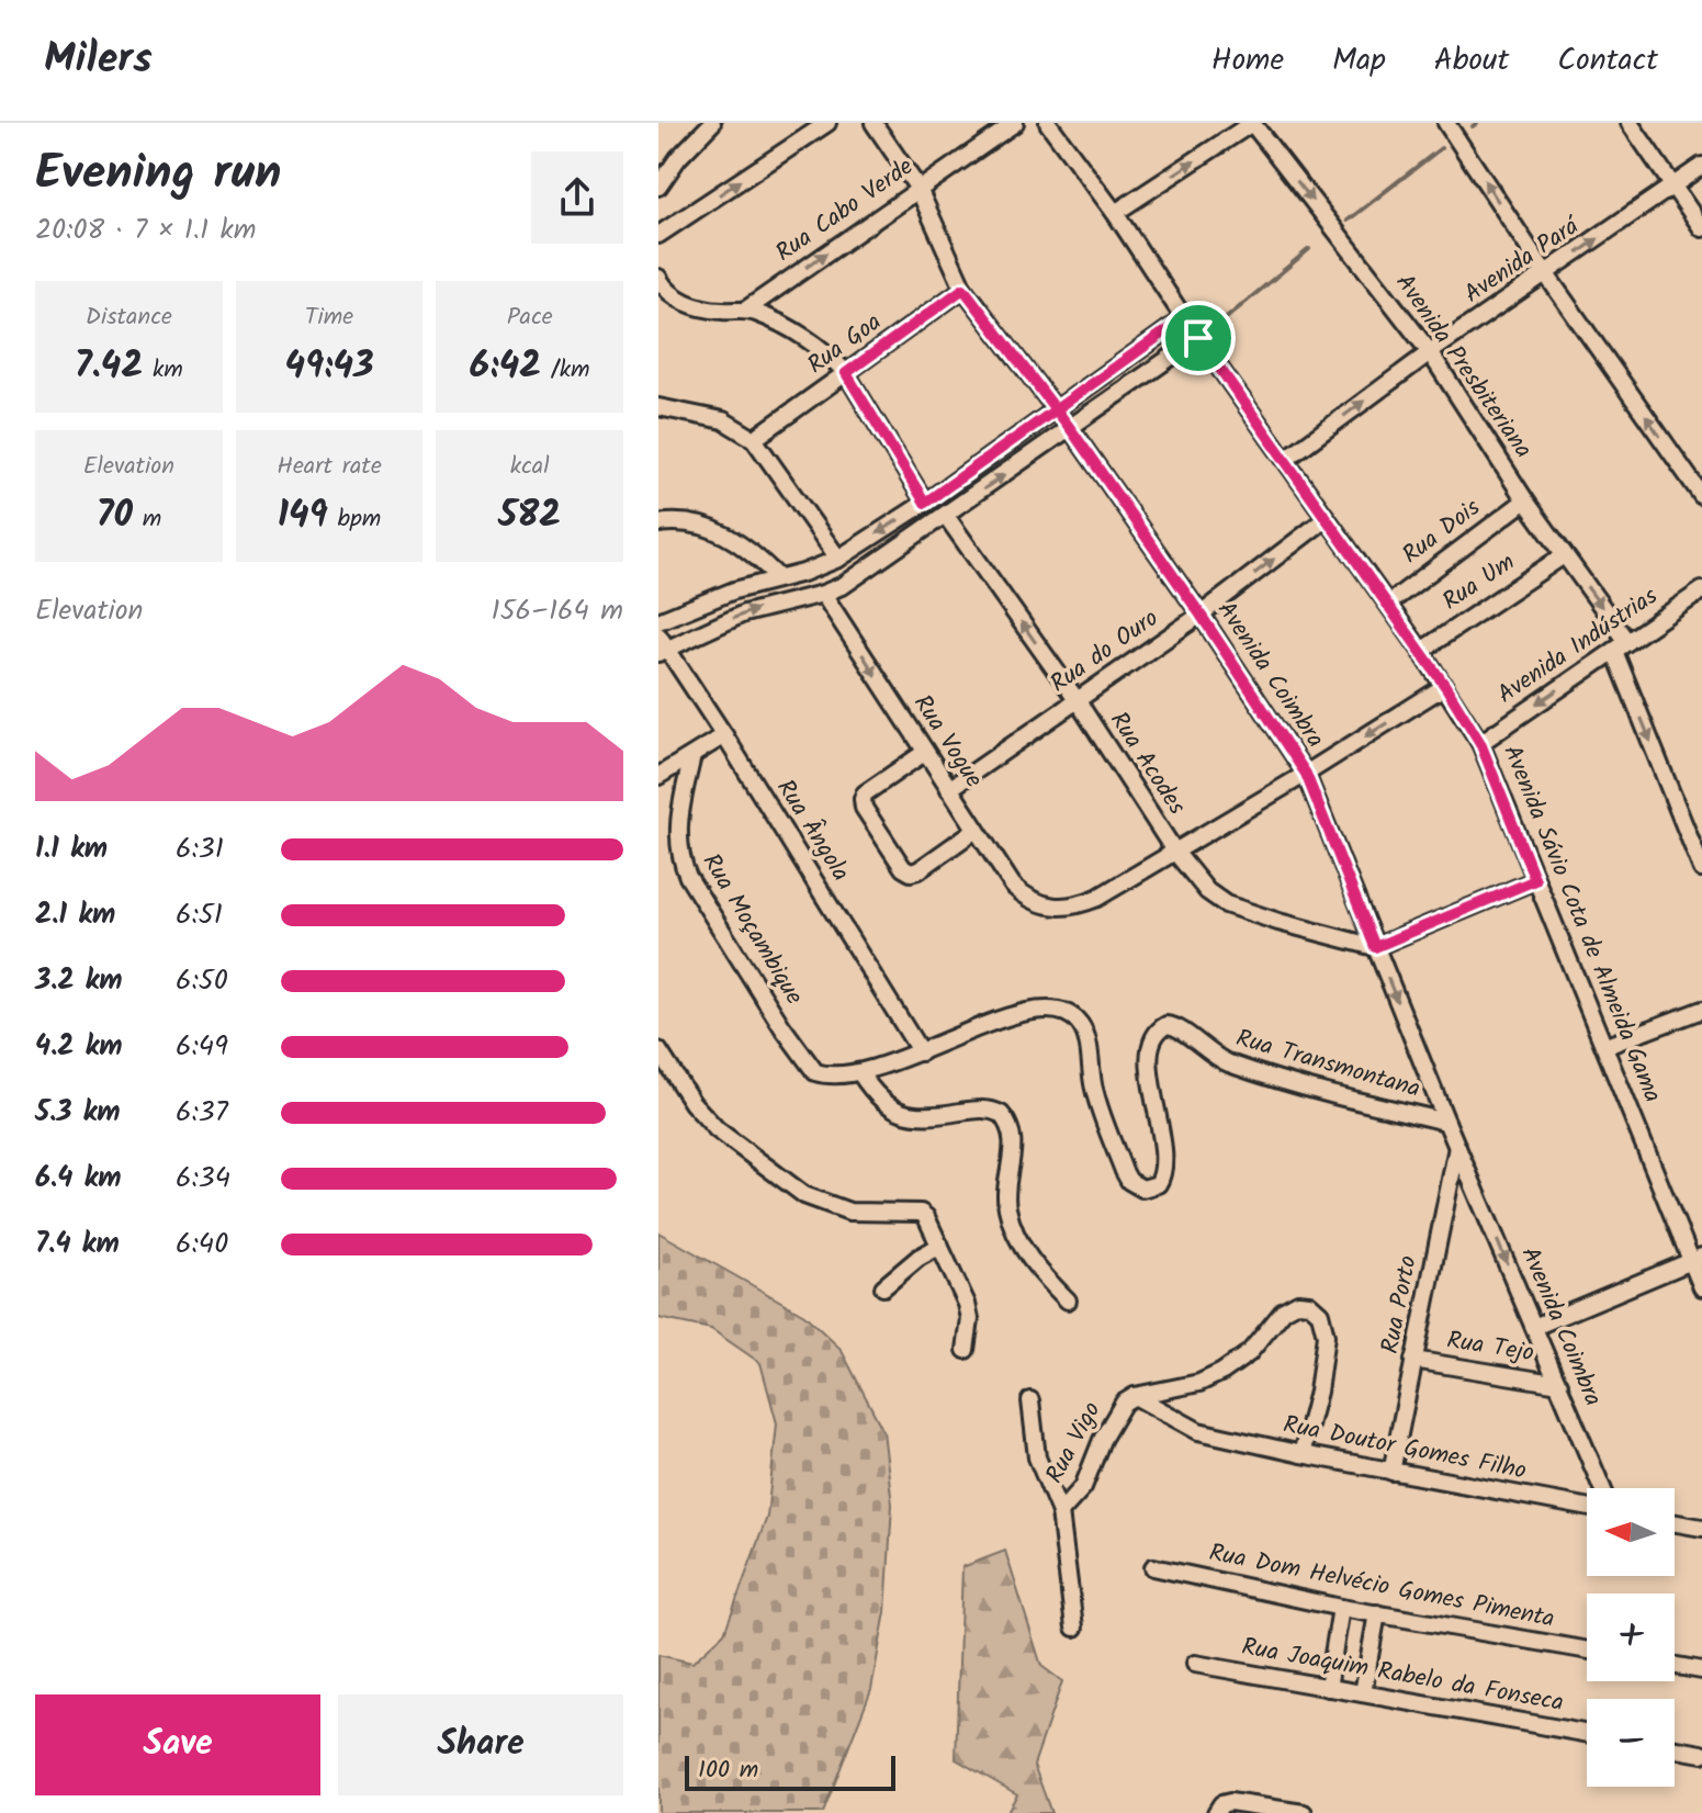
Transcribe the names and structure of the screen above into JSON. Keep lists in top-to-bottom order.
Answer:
{
  "streets": {
    "street": [
      "Rua Cabo Verde",
      "Avenida Pará",
      "Rua Goa",
      "Avenida Presbiteriana",
      "Rua Dois",
      "Rua Um",
      "Avenida Indústrias",
      "Rua do Ouro",
      "Avenida Coimbra",
      "Rua Vogue",
      "Rua Acodes",
      "Rua Ângola",
      "Avenida Sávio Cota de Almeida Gama",
      "Rua Moçambique",
      "Rua Transmontana",
      "Rua Porto",
      "Rua Tejo",
      "Rua Vigo",
      "Rua Doutor Gomes Filho",
      "Rua Dom Helvécio Gomes Pimenta",
      "Rua Joaquim Rabelo da Fonseca"
    ]
  },
  "crossings": [
    ["Rua Cabo Verde", "Avenida Coimbra"],
    ["Avenida Pará", "Avenida Presbiteriana"],
    ["Avenida Pará", "Avenida Sávio Cota de Almeida Gama"],
    ["Rua Goa", "Avenida Coimbra"],
    ["Avenida Presbiteriana", "Rua Dois"],
    ["Avenida Presbiteriana", "Rua Um"],
    ["Avenida Presbiteriana", "Avenida Indústrias"],
    ["Rua Dois", "Avenida Sávio Cota de Almeida Gama"],
    ["Rua Um", "Avenida Sávio Cota de Almeida Gama"],
    ["Avenida Indústrias", "Avenida Sávio Cota de Almeida Gama"],
    ["Rua do Ouro", "Avenida Coimbra"],
    ["Rua do Ouro", "Rua Vogue"],
    ["Rua do Ouro", "Rua Acodes"],
    ["Rua do Ouro", "Avenida Sávio Cota de Almeida Gama"],
    ["Avenida Coimbra", "Rua Acodes"],
    ["Avenida Coimbra", "Rua Transmontana"],
    ["Avenida Coimbra", "Rua Porto"],
    ["Avenida Coimbra", "Rua Tejo"],
    ["Rua Vogue", "Rua Acodes"],
    ["Rua Ângola", "Rua Moçambique"],
    ["Rua Ângola", "Rua Transmontana"],
    ["Rua Moçambique", "Rua Transmontana"],
    ["Rua Porto", "Rua Tejo"],
    ["Rua Porto", "Rua Doutor Gomes Filho"],
    ["Rua Vigo", "Rua Doutor Gomes Filho"]
  ],
  "one_way": [
    "Avenida Pará",
    "Avenida Presbiteriana",
    "Avenida Indústrias",
    "Rua Vogue",
    "Rua Acodes"
  ],
  "scale_bar": "100 m",
  "north": "left",
  "page": {
    "header": "Milers",
    "nav": [
      "Home",
      "Map",
      "About",
      "Contact"
    ],
    "heading": ["Evening run", "20:08 · 7 × 1.1 km"],
    "stats": [
      ["Distance", "7.42 km"],
      ["Time", "49:43"],
      ["Pace", "6:42 /km"],
      ["Elevation", "70 m"],
      ["Heart rate", "149 bpm"],
      ["kcal", "582"]
    ],
    "chart": ["Elevation", "156–164 m"],
    "list": [
      {
        "name": "1.1 km",
        "note": "6:31"
      },
      {
        "name": "2.1 km",
        "note": "6:51"
      },
      {
        "name": "3.2 km",
        "note": "6:50"
      },
      {
        "name": "4.2 km",
        "note": "6:49"
      },
      {
        "name": "5.3 km",
        "note": "6:37"
      },
      {
        "name": "6.4 km",
        "note": "6:34"
      },
      {
        "name": "7.4 km",
        "note": "6:40"
      }
    ],
    "map_buttons": ["+", "−"],
    "buttons": ["Save", "Share"],
    "scale": "100 m"
  }
}
